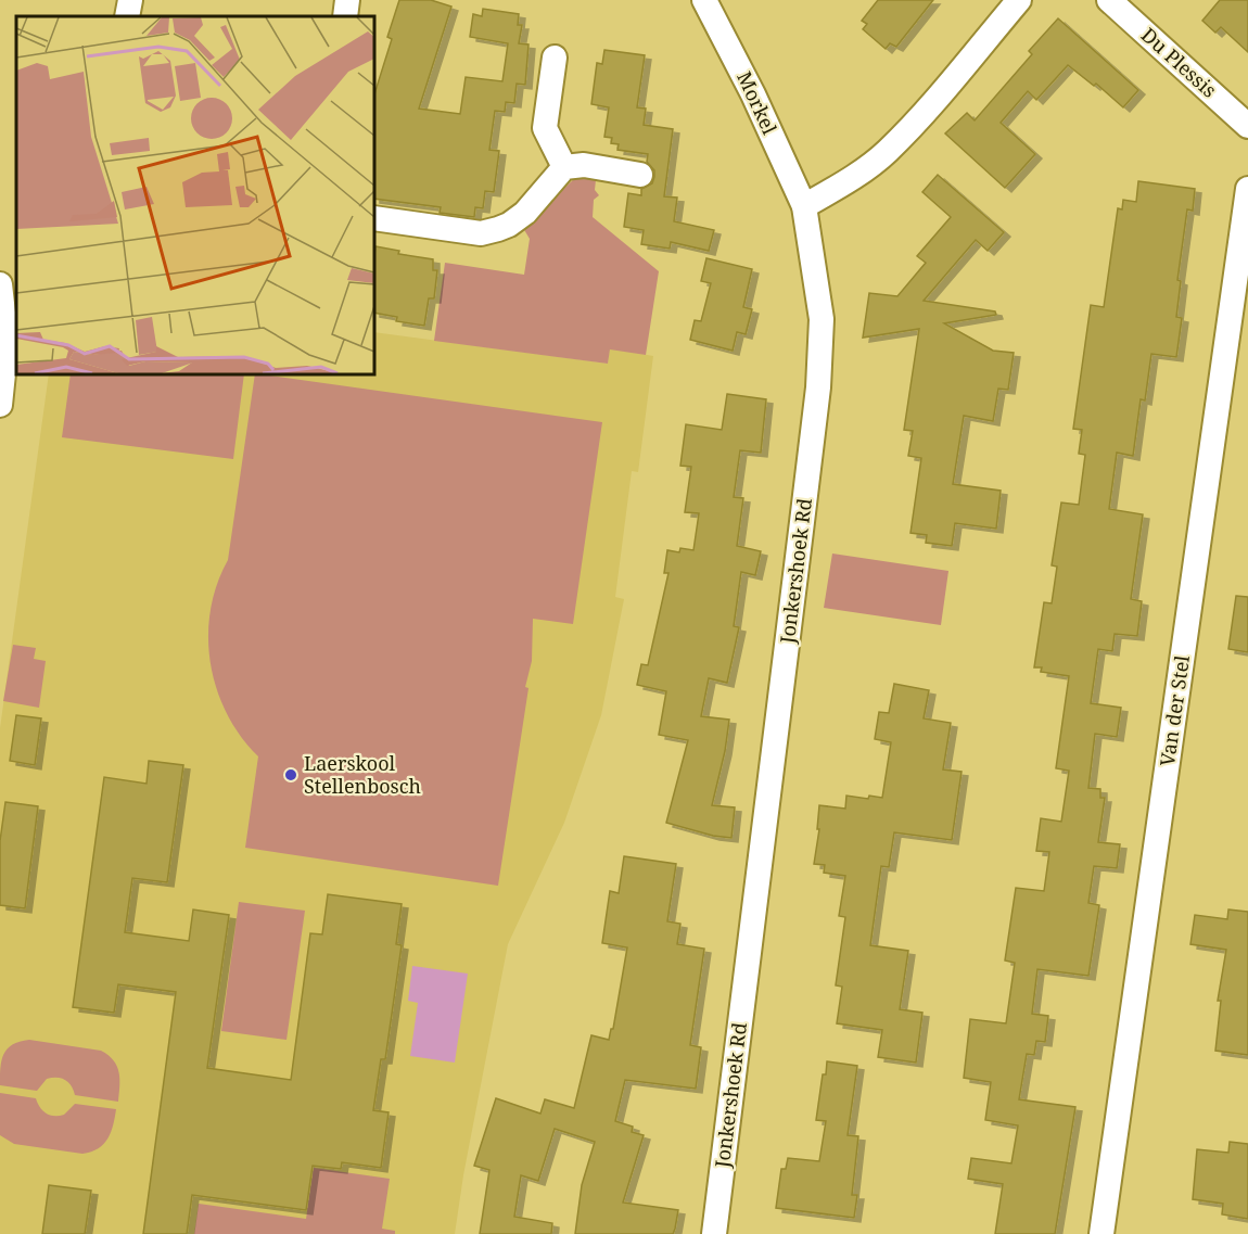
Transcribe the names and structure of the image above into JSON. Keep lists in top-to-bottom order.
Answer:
{
  "streets": {
    "street": [
      "Du Plessis",
      "Morkel",
      "Jonkershoek Rd",
      "Van der Stel"
    ]
  },
  "crossings": [
    ["Morkel", "Jonkershoek Rd"]
  ],
  "places": ["Laerskool Stellenbosch"]
}
